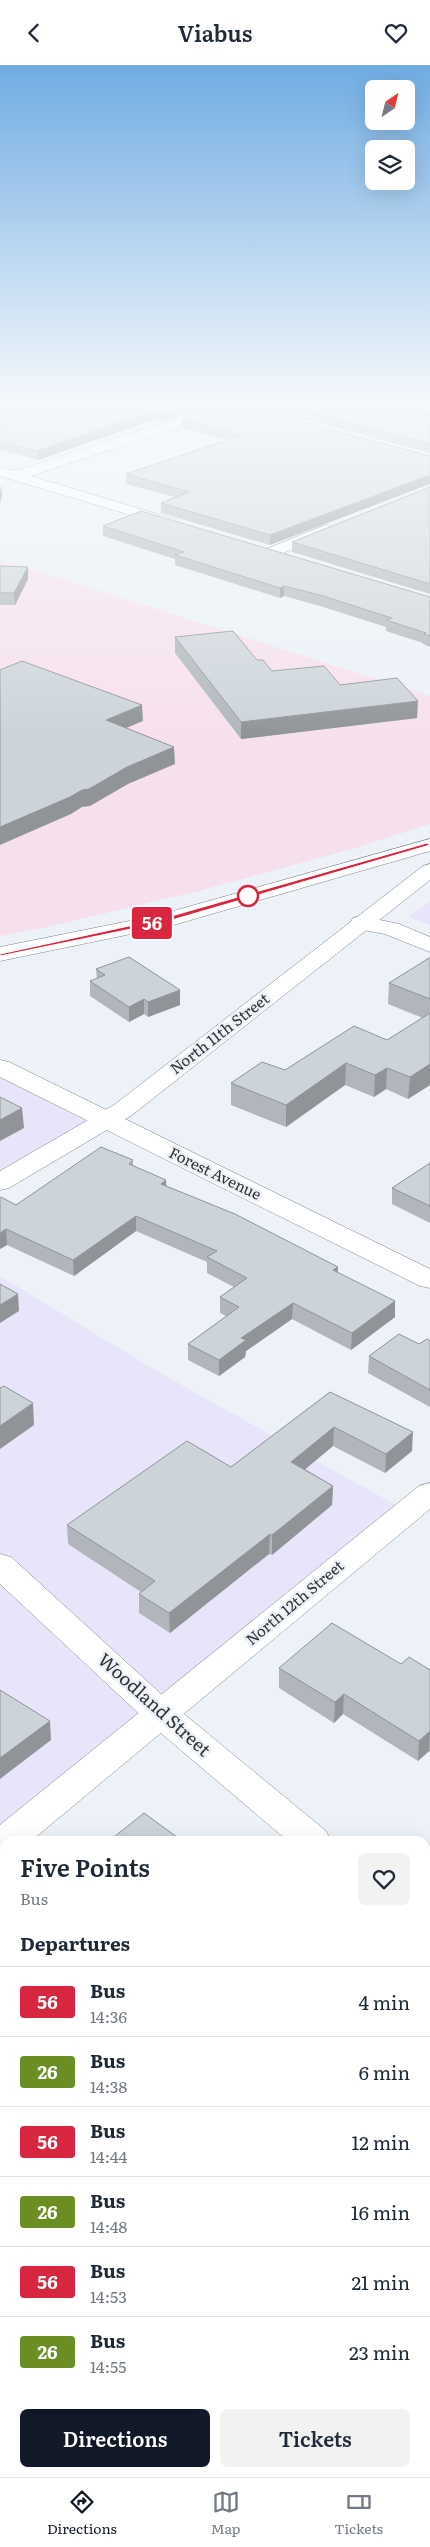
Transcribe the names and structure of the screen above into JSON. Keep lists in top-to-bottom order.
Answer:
{
  "streets": {
    "street": [
      "North 11th Street",
      "Forest Avenue",
      "North 12th Street",
      "Woodland Street"
    ]
  },
  "crossings": [
    ["North 11th Street", "Forest Avenue"],
    ["North 12th Street", "Woodland Street"]
  ],
  "lines": ["bus line 56"],
  "north": "top right",
  "page": {
    "header": "Viabus",
    "on_map": "56",
    "heading": [
      ["Five Points", "Bus"],
      "Departures"
    ],
    "list": [
      {
        "mark": "56",
        "name": "Bus",
        "note": "14:36",
        "value": "4 min"
      },
      {
        "mark": "26",
        "name": "Bus",
        "note": "14:38",
        "value": "6 min"
      },
      {
        "mark": "56",
        "name": "Bus",
        "note": "14:44",
        "value": "12 min"
      },
      {
        "mark": "26",
        "name": "Bus",
        "note": "14:48",
        "value": "16 min"
      },
      {
        "mark": "56",
        "name": "Bus",
        "note": "14:53",
        "value": "21 min"
      },
      {
        "mark": "26",
        "name": "Bus",
        "note": "14:55",
        "value": "23 min"
      }
    ],
    "buttons": ["Directions", "Tickets"],
    "tabs": ["Directions", "Map", "Tickets"]
  }
}
